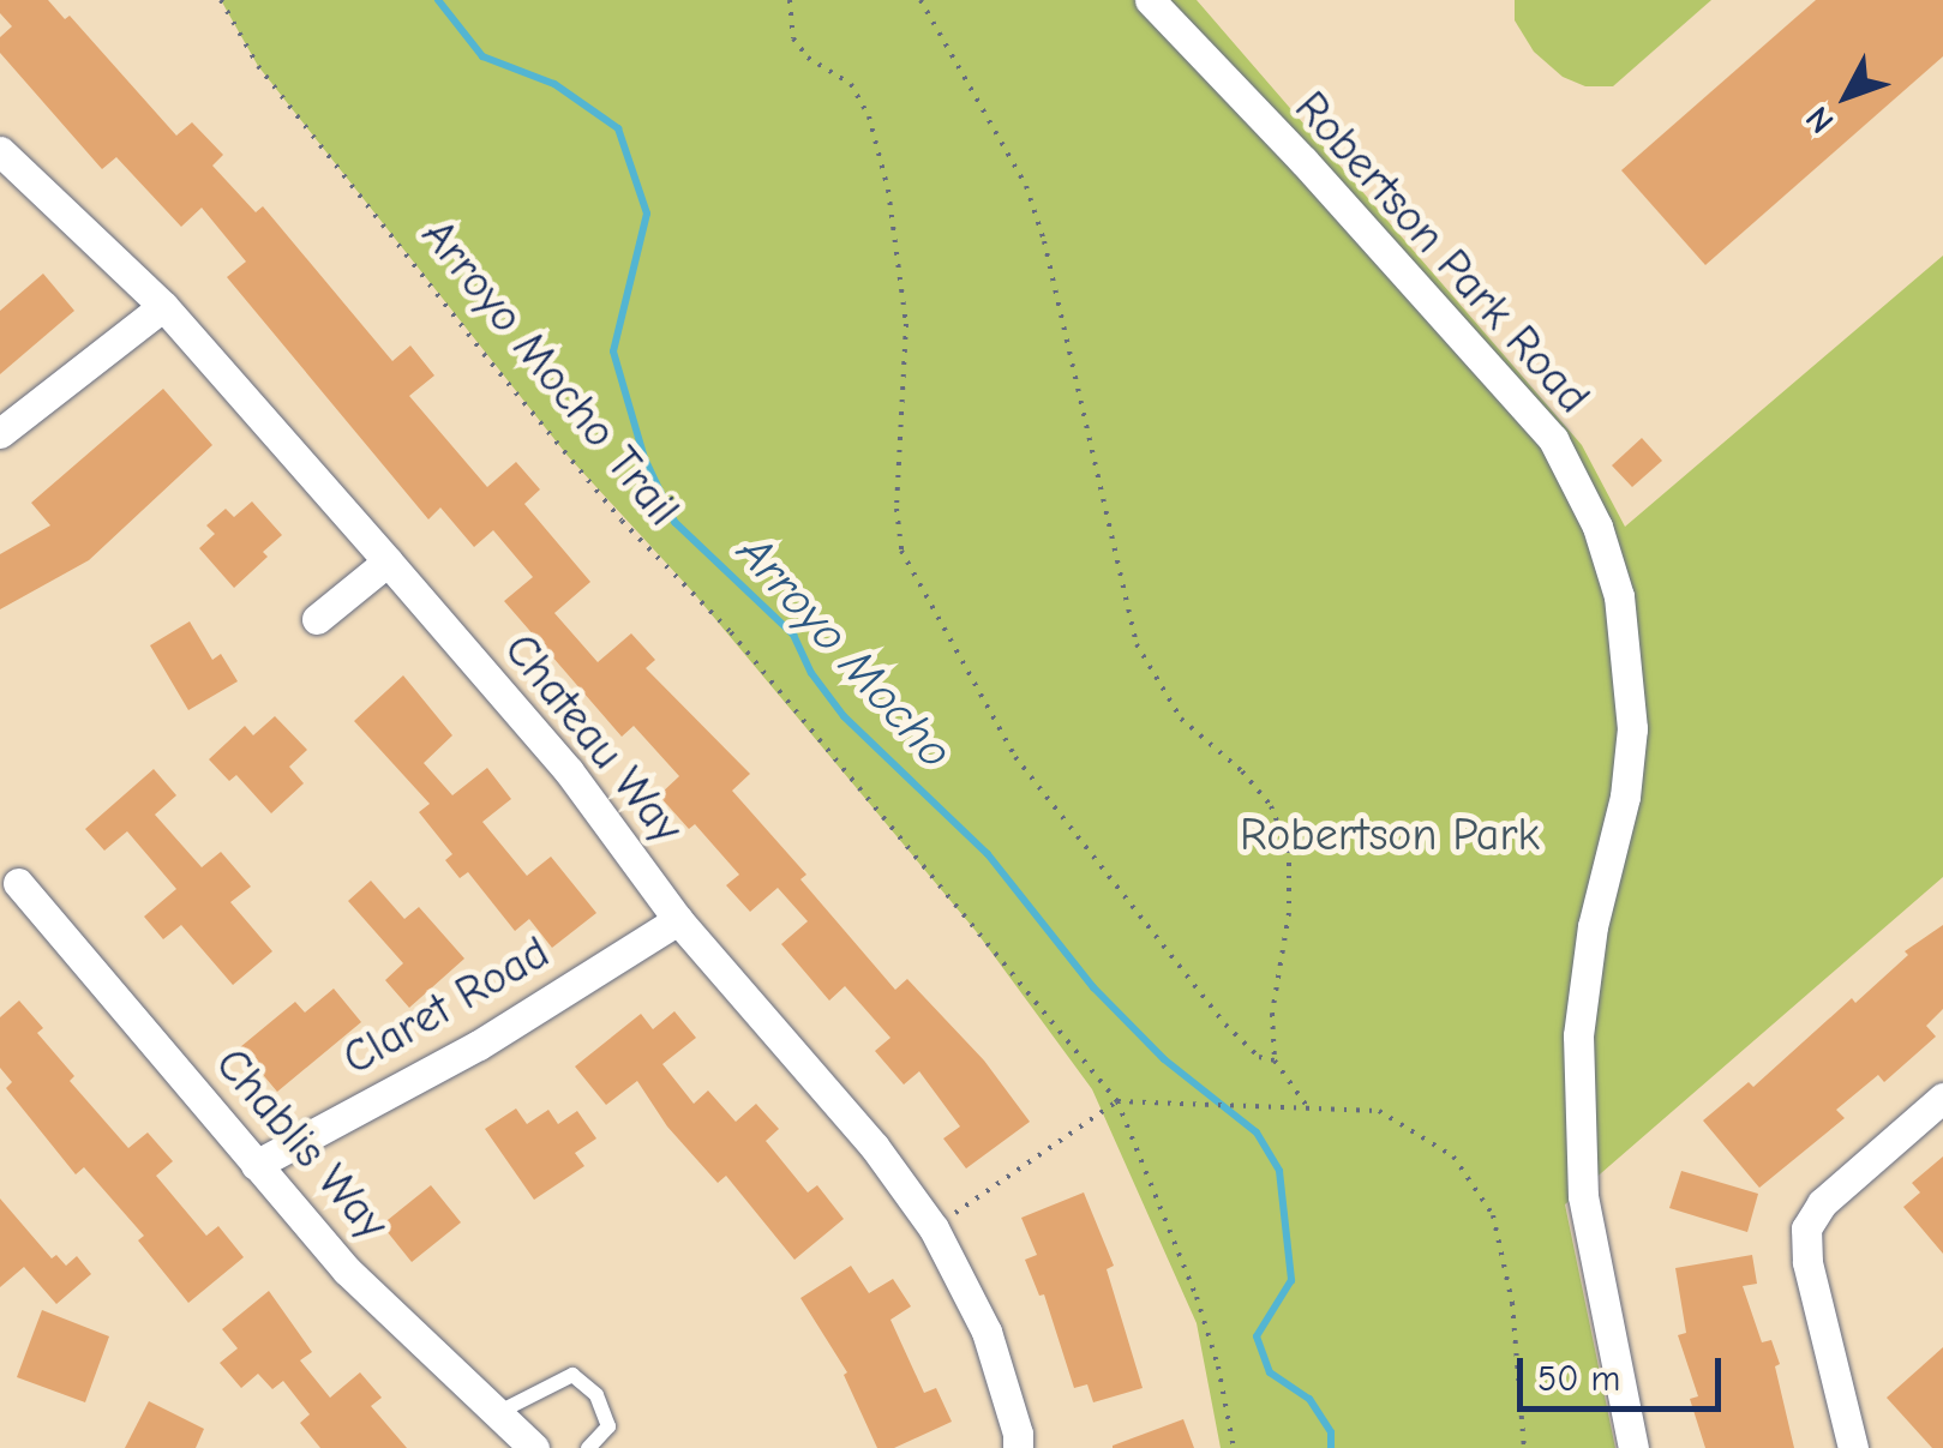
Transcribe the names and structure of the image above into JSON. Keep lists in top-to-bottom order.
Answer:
{
  "streets": {
    "street": [
      "Robertson Park Road",
      "Chateau Way",
      "Claret Road",
      "Chablis Way"
    ],
    "path": ["Arroyo Mocho Trail"]
  },
  "crossings": [
    ["Chateau Way", "Claret Road"],
    ["Claret Road", "Chablis Way"]
  ],
  "water": ["Arroyo Mocho"],
  "parks": ["Robertson Park"],
  "scale_bar": "50 m",
  "north": "bottom left"
}
